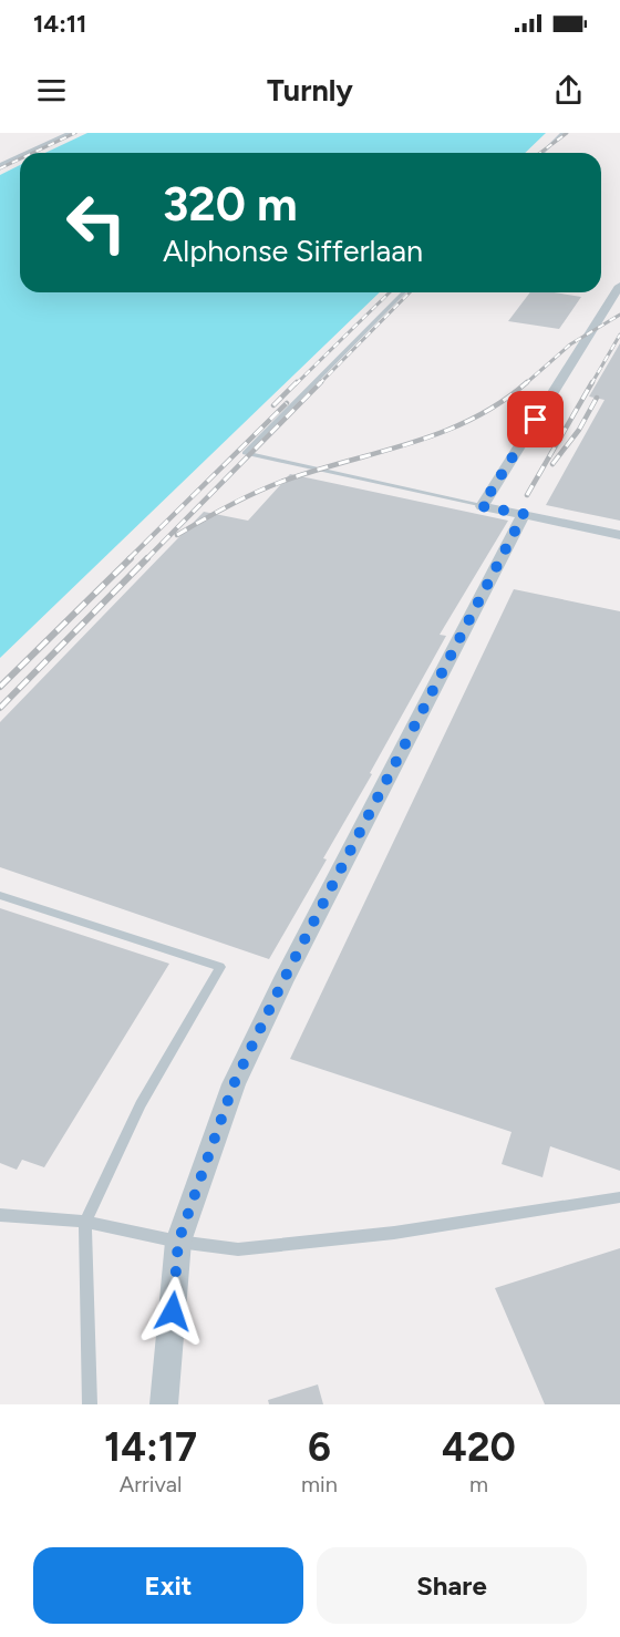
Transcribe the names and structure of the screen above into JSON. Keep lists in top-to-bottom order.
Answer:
{
  "page": {
    "status": "14:11",
    "header": "Turnly",
    "turn": ["320 m", "Alphonse Sifferlaan"],
    "eta": [
      "14:17",
      "Arrival",
      "6",
      "min",
      "420",
      "m"
    ],
    "buttons": ["Exit", "Share"]
  }
}
